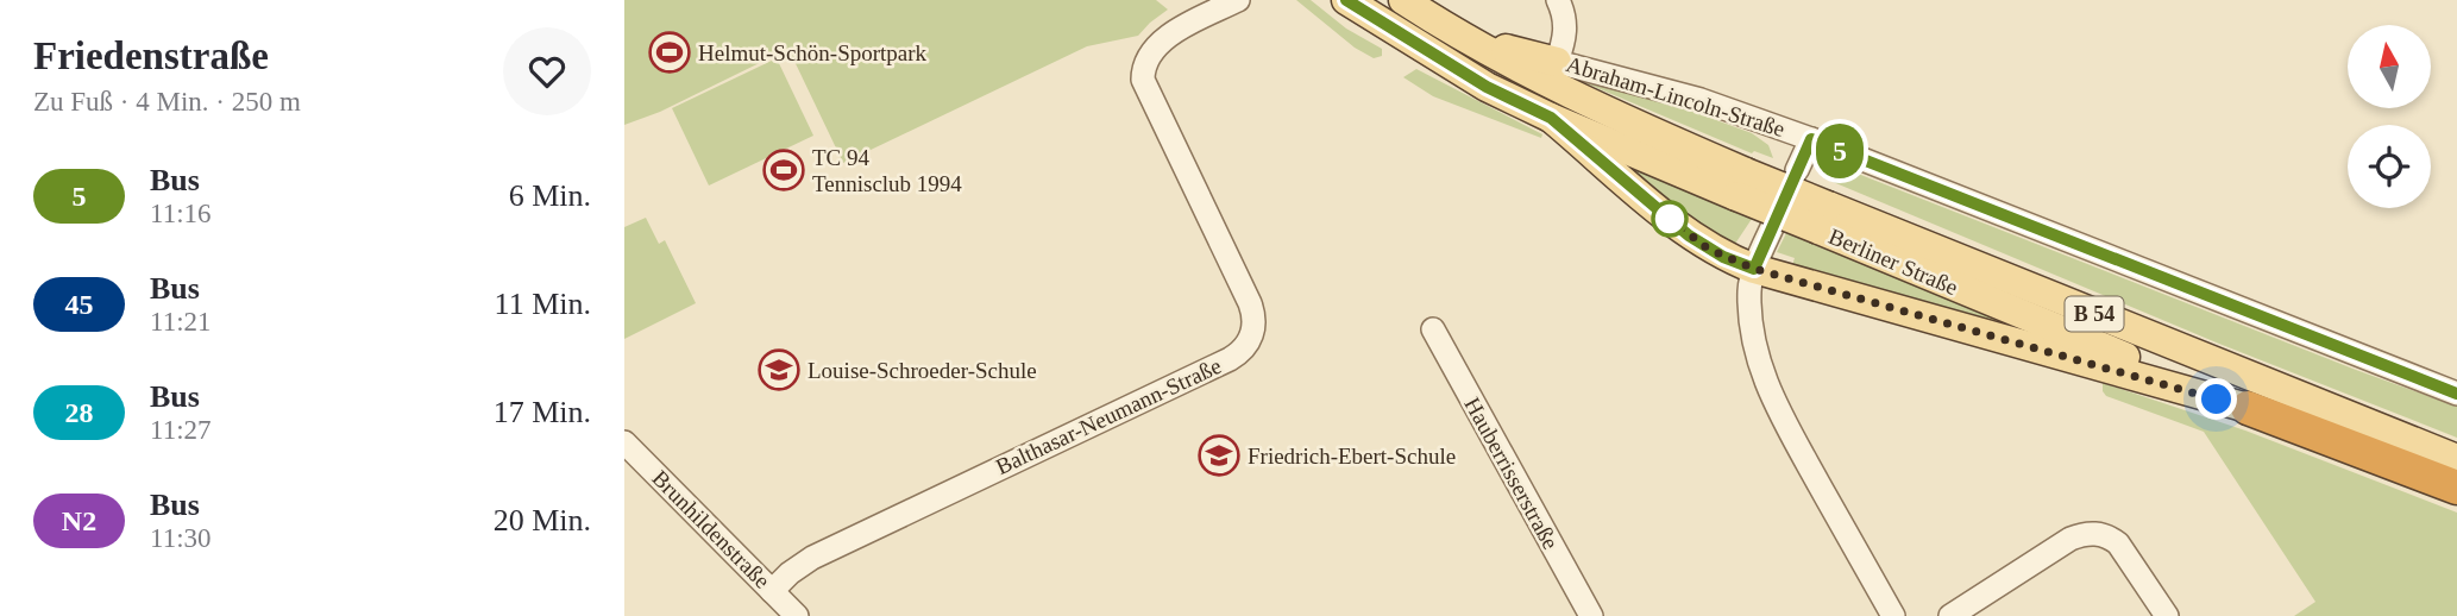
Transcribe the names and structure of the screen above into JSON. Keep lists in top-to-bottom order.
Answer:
{
  "streets": {
    "highway": ["Berliner Straße", "B 54"],
    "street": [
      "Abraham-Lincoln-Straße",
      "Balthasar-Neumann-Straße",
      "Hauberrisserstraße",
      "Brunhildenstraße"
    ]
  },
  "crossings": [
    ["Balthasar-Neumann-Straße", "Brunhildenstraße"]
  ],
  "places": {
    "sports": ["Helmut-Schön-Sportpark", "TC 94 Tennisclub 1994"],
    "school or university": ["Louise-Schroeder-Schule", "Friedrich-Ebert-Schule"]
  },
  "lines": ["bus line 5"],
  "north": "top",
  "page": {
    "heading": ["Friedenstraße", "Zu Fuß · 4 Min. · 250 m"],
    "on_map": "5",
    "list": [
      {
        "mark": "5",
        "name": "Bus",
        "note": "11:16",
        "value": "6 Min."
      },
      {
        "mark": "45",
        "name": "Bus",
        "note": "11:21",
        "value": "11 Min."
      },
      {
        "mark": "28",
        "name": "Bus",
        "note": "11:27",
        "value": "17 Min."
      },
      {
        "mark": "N2",
        "name": "Bus",
        "note": "11:30",
        "value": "20 Min."
      }
    ]
  }
}
